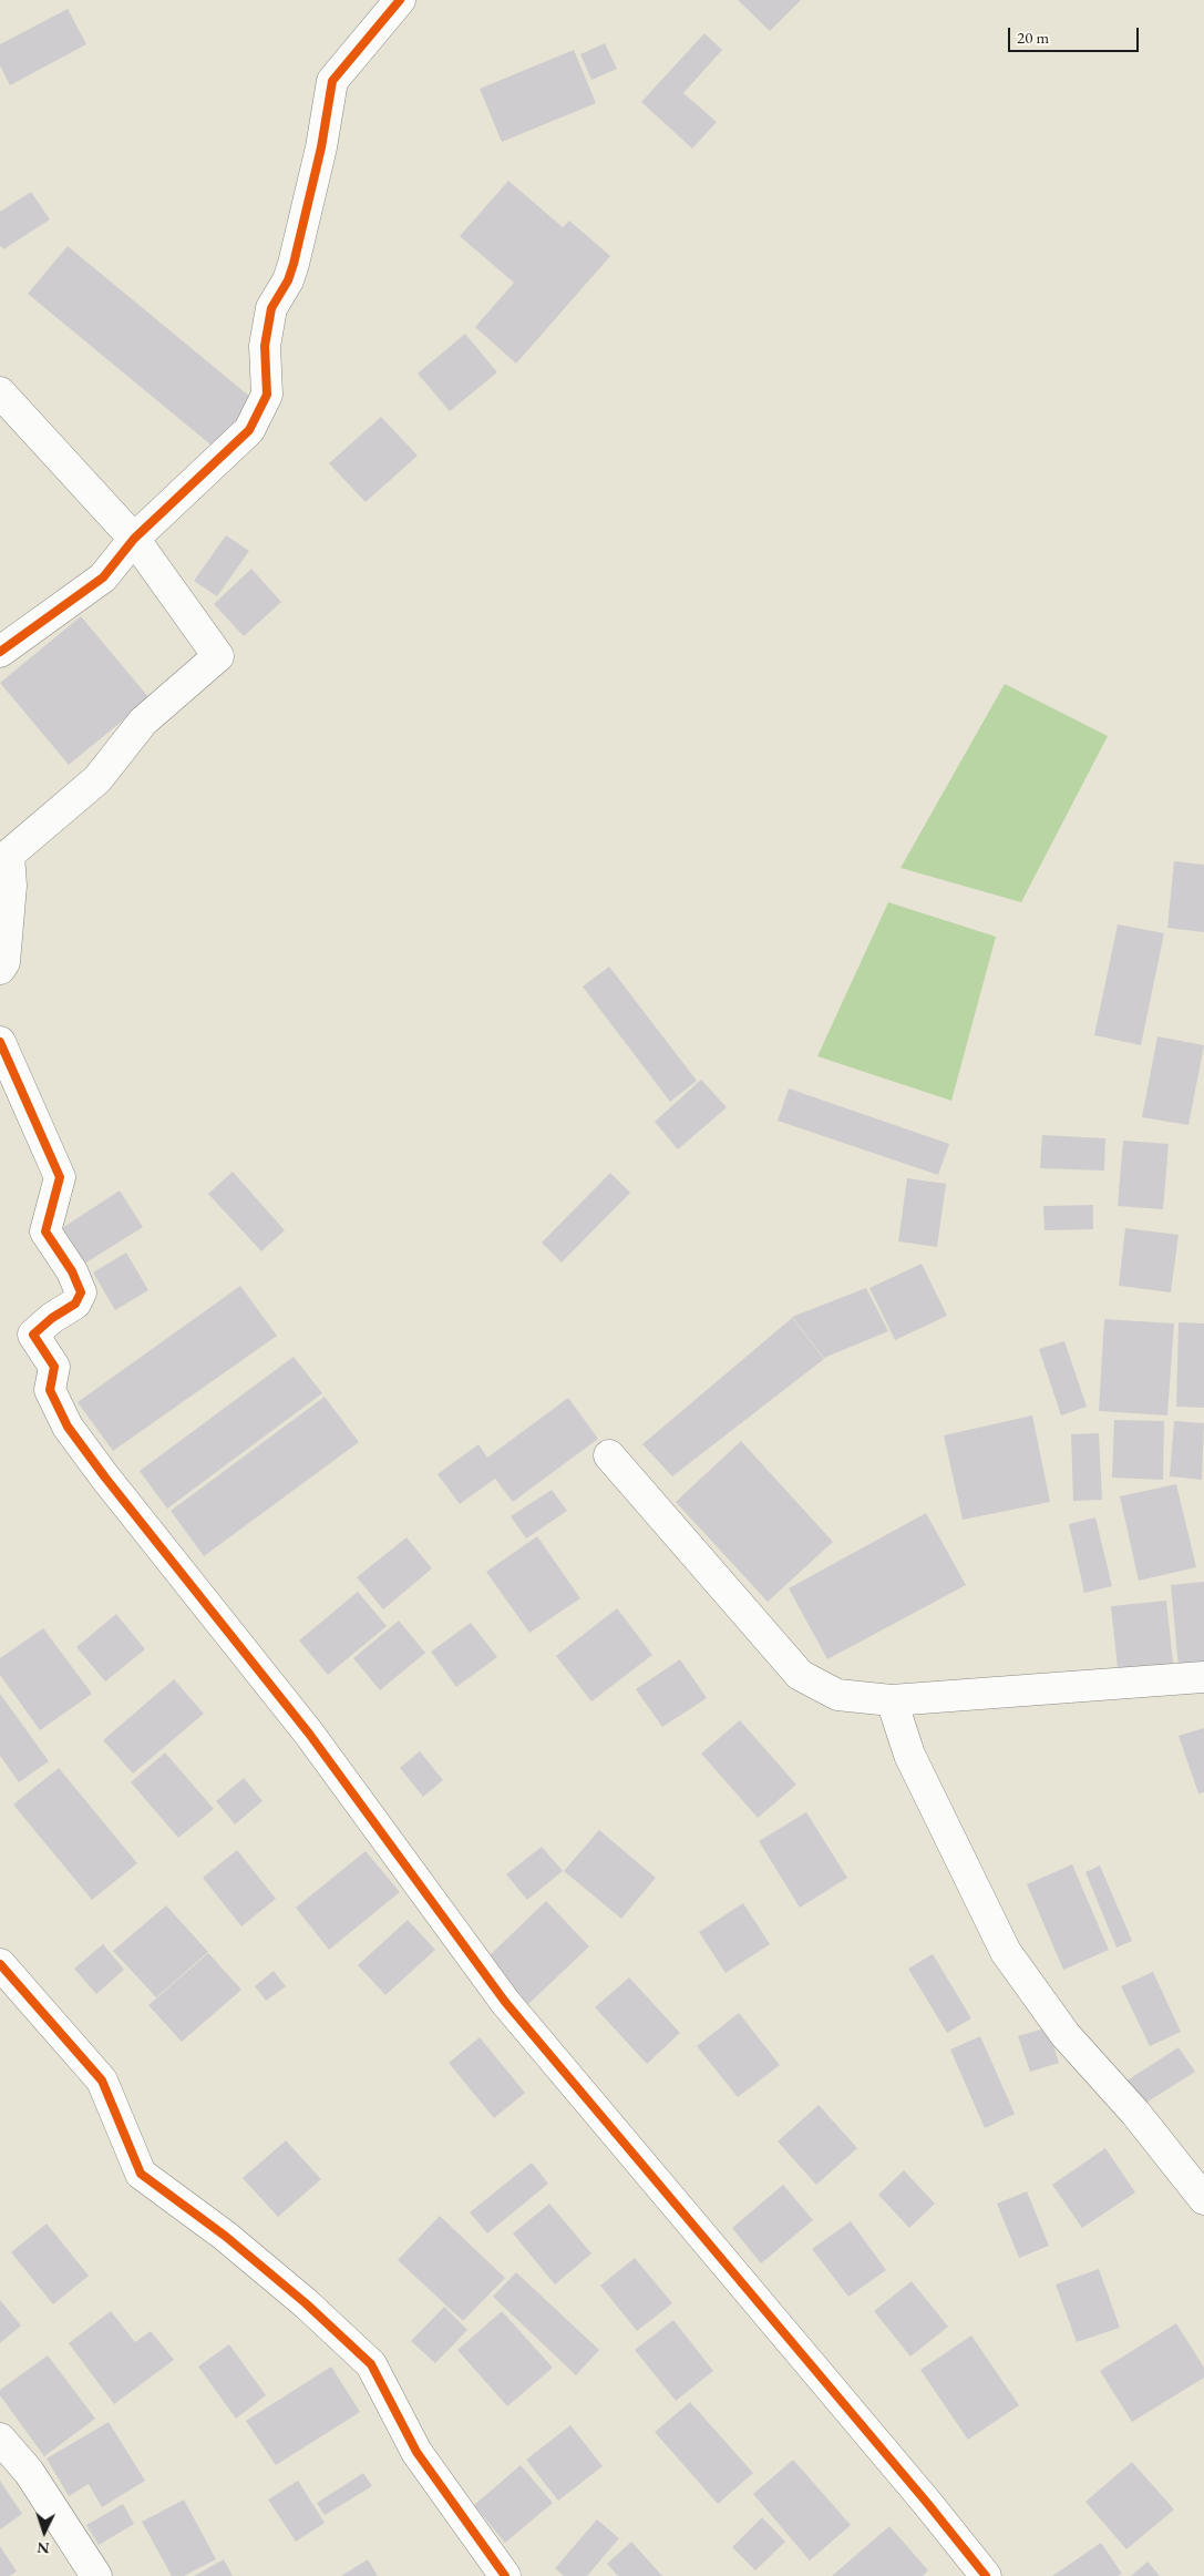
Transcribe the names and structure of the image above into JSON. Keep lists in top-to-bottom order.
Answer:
{
  "scale_bar": "20 m",
  "north": "bottom"
}
